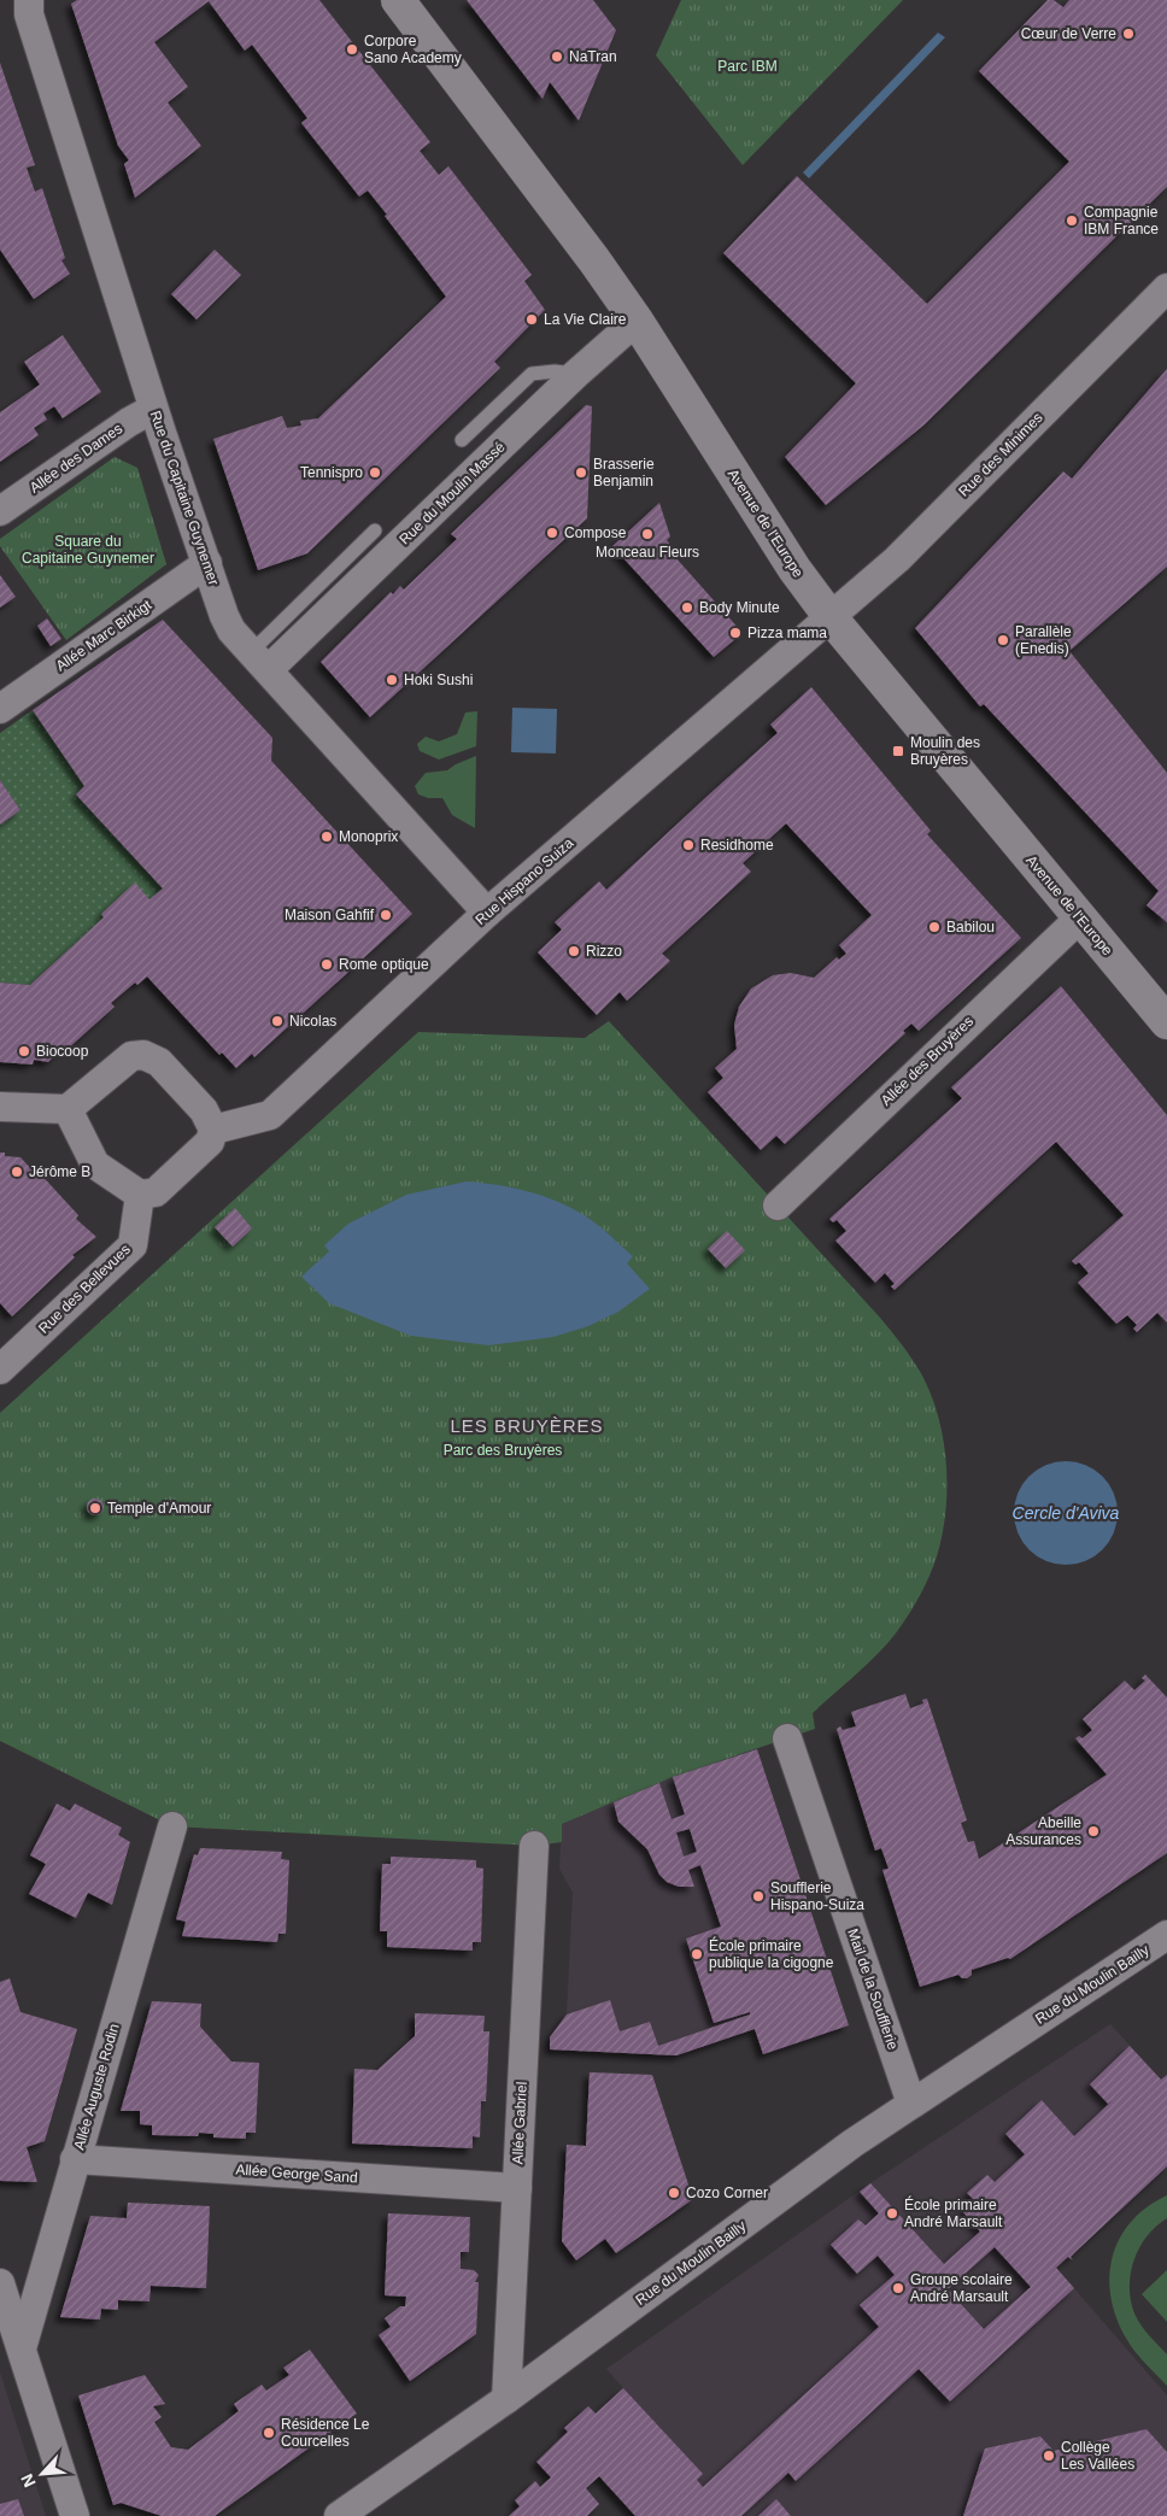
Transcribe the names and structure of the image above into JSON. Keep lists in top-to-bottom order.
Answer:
{
  "streets": {
    "main road": ["Avenue de l'Europe"],
    "street": [
      "Rue des Minimes",
      "Allée des Dames",
      "Rue du Moulin Massé",
      "Rue du Capitaine Guynemer",
      "Allée Marc Birkigt",
      "Rue Hispano Suiza",
      "Allée des Bruyères",
      "Rue des Bellevues",
      "Rue du Moulin Bailly",
      "Mail de la Soufflerie",
      "Allée Auguste Rodin",
      "Allée Gabriel",
      "Allée George Sand"
    ]
  },
  "crossings": [
    ["Rue des Minimes", "Avenue de l'Europe"],
    ["Rue des Minimes", "Rue Hispano Suiza"],
    ["Allée des Dames", "Rue du Capitaine Guynemer"],
    ["Rue du Moulin Massé", "Rue du Capitaine Guynemer"],
    ["Rue du Moulin Massé", "Avenue de l'Europe"],
    ["Rue du Capitaine Guynemer", "Allée Marc Birkigt"],
    ["Rue du Capitaine Guynemer", "Rue Hispano Suiza"],
    ["Avenue de l'Europe", "Rue Hispano Suiza"],
    ["Avenue de l'Europe", "Allée des Bruyères"],
    ["Rue Hispano Suiza", "Rue des Bellevues"],
    ["Rue du Moulin Bailly", "Mail de la Soufflerie"],
    ["Rue du Moulin Bailly", "Allée Gabriel"],
    ["Allée Auguste Rodin", "Allée George Sand"],
    ["Allée Gabriel", "Allée George Sand"]
  ],
  "districts": ["LES BRUYÈRES"],
  "water": ["Cercle d'Aviva"],
  "parks": ["Parc IBM", "Square du Capitaine Guynemer", "Parc des Bruyères"],
  "places": {
    "other": [
      "Cœur de Verre",
      "Corpore Sano Academy",
      "NaTran",
      "Compagnie IBM France",
      "La Vie Claire",
      "Tennispro",
      "Brasserie Benjamin",
      "Compose",
      "Monceau Fleurs",
      "Body Minute",
      "Pizza mama",
      "Parallèle (Enedis)",
      "Hoki Sushi",
      "Monoprix",
      "Residhome",
      "Maison Gahfif",
      "Babilou",
      "Rizzo",
      "Rome optique",
      "Nicolas",
      "Biocoop",
      "Jérôme B",
      "Temple d'Amour",
      "Abeille Assurances",
      "Soufflerie Hispano-Suiza",
      "École primaire publique la cigogne",
      "Cozo Corner",
      "École primaire André Marsault",
      "Groupe scolaire André Marsault",
      "Résidence Le Courcelles",
      "Collège Les Vallées"
    ],
    "transit": ["Moulin des Bruyères"]
  },
  "north": "bottom left"
}
